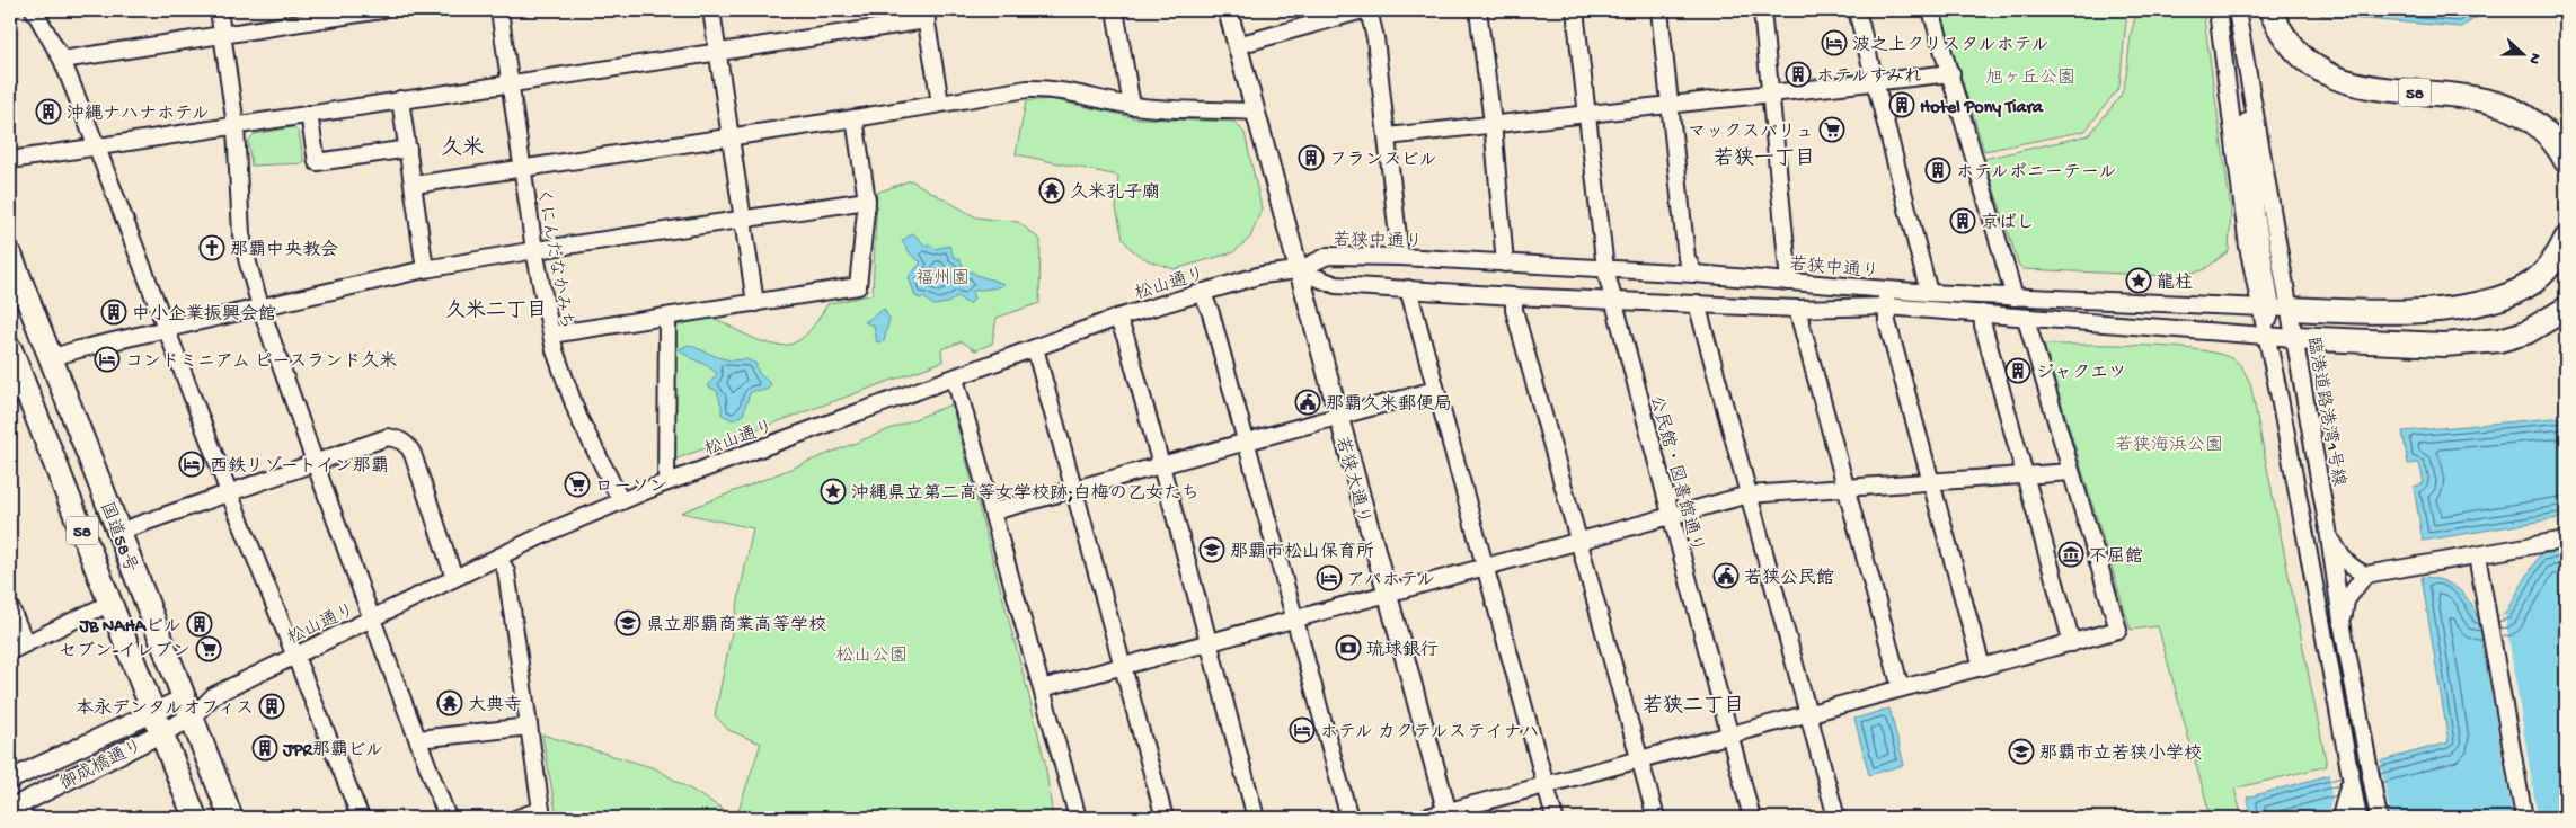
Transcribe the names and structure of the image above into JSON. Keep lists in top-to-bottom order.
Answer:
{
  "streets": {
    "highway": ["58", "国道58号"],
    "main road": ["若狭大通り", "御成橋通り"],
    "street": [
      "若狭中通り",
      "くにんだなかみち",
      "松山通り",
      "臨港道路港湾1号線",
      "公民館・図書館通り"
    ]
  },
  "crossings": [
    ["若狭中通り", "松山通り"],
    ["若狭中通り", "臨港道路港湾1号線"],
    ["若狭中通り", "公民館・図書館通り"],
    ["若狭中通り", "若狭大通り"],
    ["くにんだなかみち", "松山通り"],
    ["松山通り", "若狭大通り"],
    ["松山通り", "国道58号"],
    ["松山通り", "御成橋通り"],
    ["国道58号", "御成橋通り"]
  ],
  "districts": [
    "久米",
    "若狭一丁目",
    "久米二丁目",
    "若狭二丁目"
  ],
  "parks": [
    "旭ヶ丘公園",
    "福州園",
    "若狭海浜公園",
    "松山公園"
  ],
  "places": {
    "hotel": [
      "波之上クリスタルホテル",
      "コンドミニアム ピースランド久米",
      "西鉄リゾートイン那覇",
      "アパホテル",
      "ホテル カクテルステイナハ"
    ],
    "building": [
      "ホテルすみれ",
      "Hotel Pony Tiara",
      "沖縄ナハナホテル",
      "フランスビル",
      "ホテルポニーテール",
      "京ばし",
      "中小企業振興会館",
      "ジャクエツ",
      "JB NAHAビル",
      "本永デンタルオフィス",
      "JPR那覇ビル"
    ],
    "supermarket": ["マックスバリュ", "ローソン", "セブン-イレブン"],
    "temple": ["久米孔子廟", "大典寺"],
    "church": ["那覇中央教会"],
    "place": ["龍柱", "沖縄県立第二高等女学校跡;白梅の乙女たち"],
    "public building": ["那覇久米郵便局", "若狭公民館"],
    "school or university": ["那覇市松山保育所", "県立那覇商業高等学校", "那覇市立若狭小学校"],
    "museum": ["不屈館"],
    "bank": ["琉球銀行"]
  },
  "north": "right"
}
